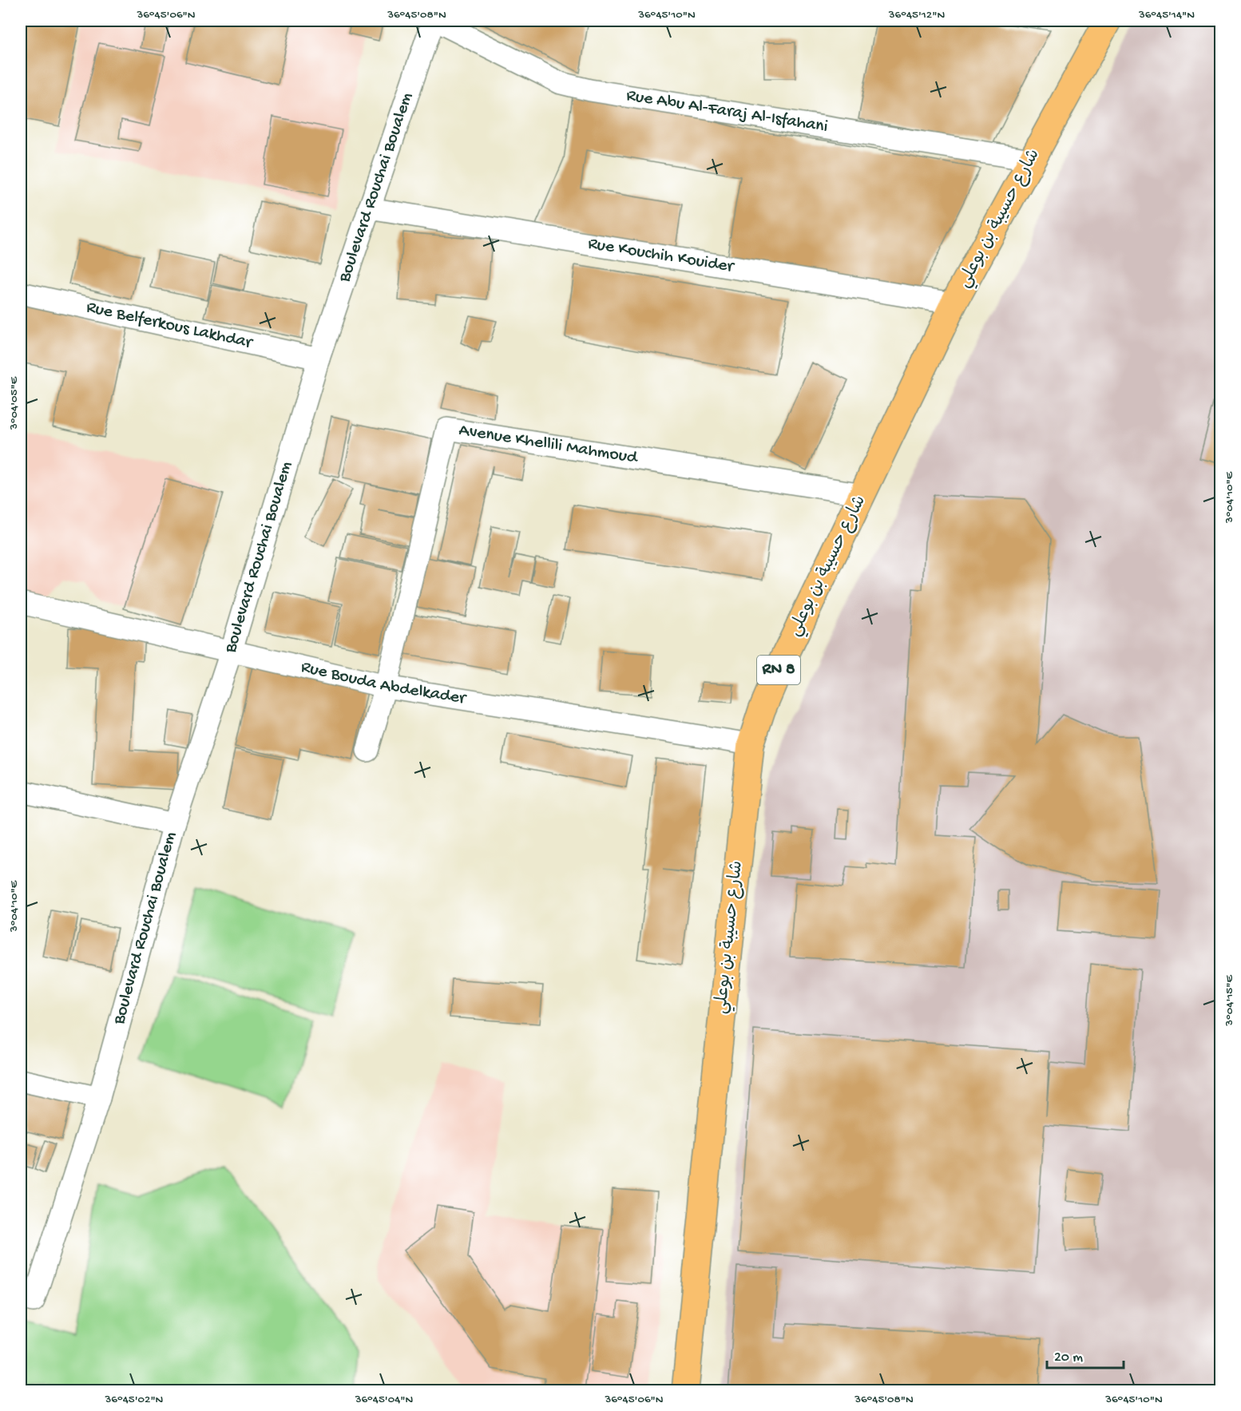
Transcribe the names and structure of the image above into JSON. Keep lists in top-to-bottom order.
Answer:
{
  "streets": {
    "main road": ["شارع حسيبة بن بوعلي", "RN 8"],
    "street": [
      "Rue Abu Al-Faraj Al-Isfahani",
      "Boulevard Rouchai Boualem",
      "Rue Kouchih Kouider",
      "Rue Belferkous Lakhdar",
      "Avenue Khellili Mahmoud",
      "Rue Bouda Abdelkader"
    ]
  },
  "crossings": [
    ["Rue Abu Al-Faraj Al-Isfahani", "Boulevard Rouchai Boualem"],
    ["Rue Abu Al-Faraj Al-Isfahani", "شارع حسيبة بن بوعلي"],
    ["Boulevard Rouchai Boualem", "Rue Kouchih Kouider"],
    ["Boulevard Rouchai Boualem", "Rue Belferkous Lakhdar"],
    ["Boulevard Rouchai Boualem", "Rue Bouda Abdelkader"],
    ["شارع حسيبة بن بوعلي", "Rue Kouchih Kouider"],
    ["شارع حسيبة بن بوعلي", "Avenue Khellili Mahmoud"],
    ["شارع حسيبة بن بوعلي", "Rue Bouda Abdelkader"],
    ["Avenue Khellili Mahmoud", "Rue Bouda Abdelkader"]
  ],
  "scale_bar": "20 m",
  "coordinates": [
    "36°45'06\"N",
    "36°45'08\"N",
    "36°45'10\"N",
    "36°45'12\"N",
    "36°45'14\"N",
    "3°04'05\"E",
    "3°04'10\"E",
    "3°04'15\"E",
    "36°45'02\"N",
    "36°45'04\"N"
  ]
}
